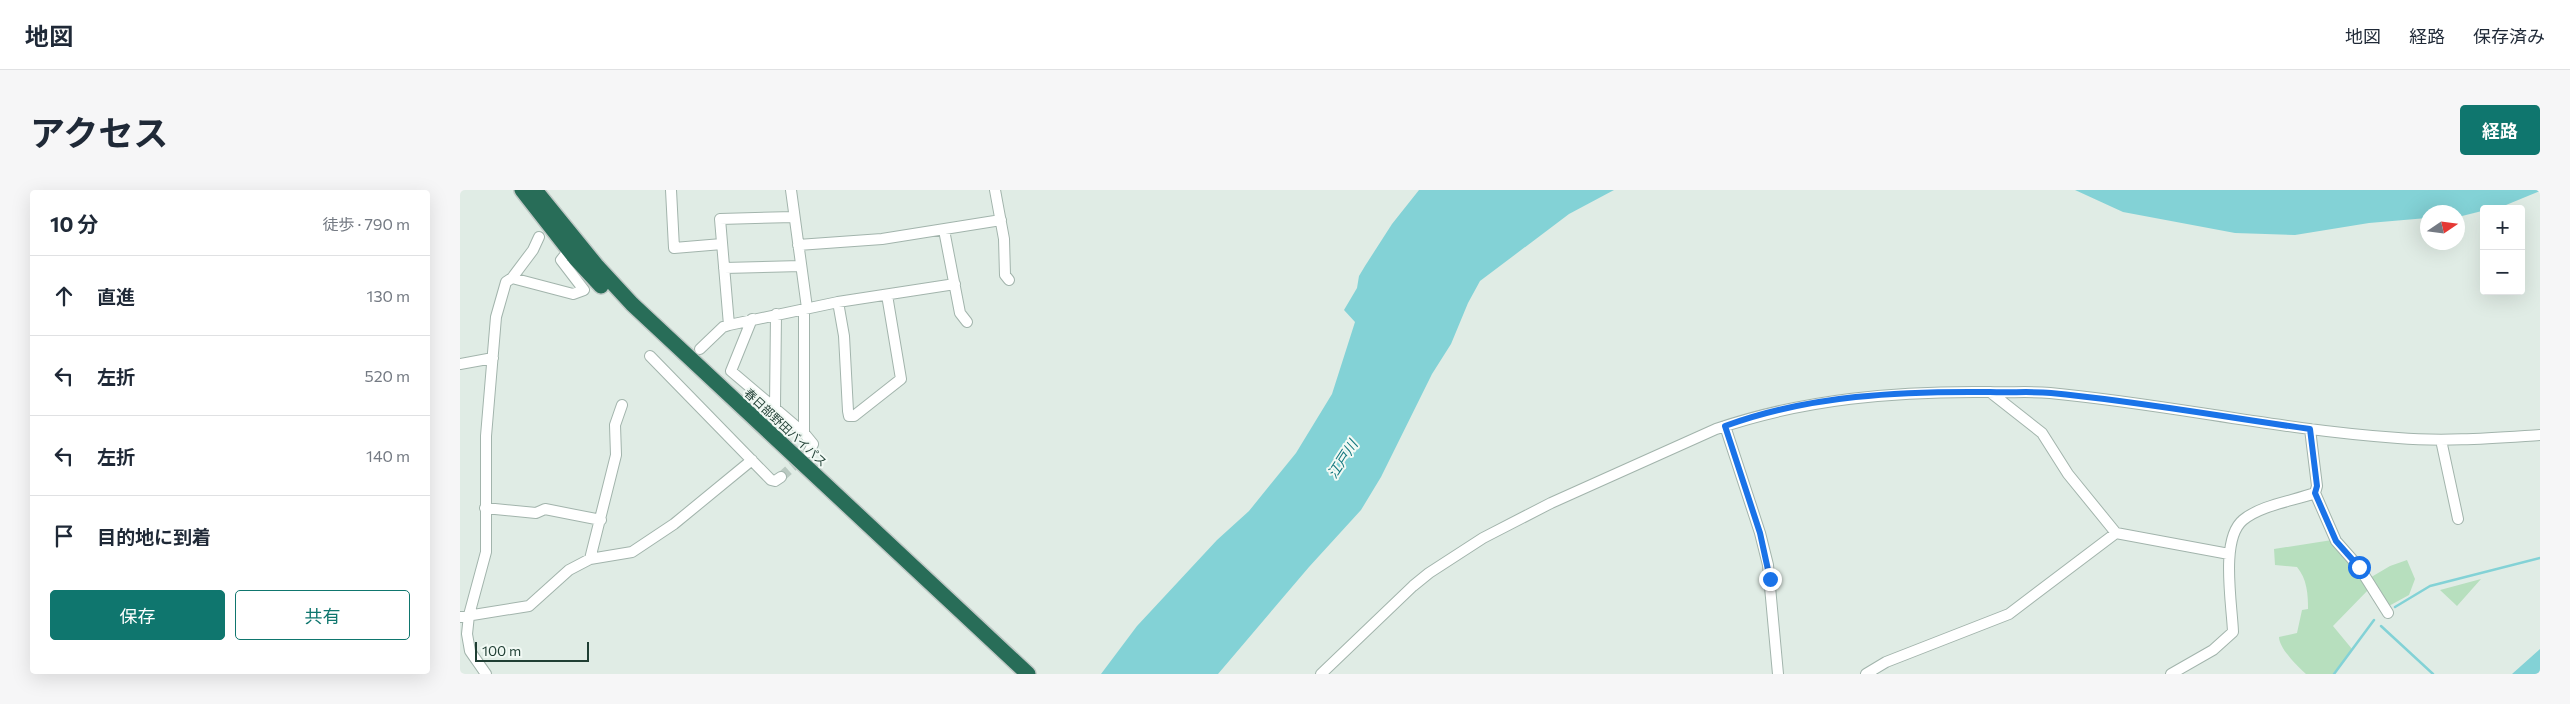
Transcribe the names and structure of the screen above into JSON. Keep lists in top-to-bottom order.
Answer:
{
  "streets": {
    "highway": ["春日部野田バイパス"]
  },
  "water": ["江戸川"],
  "scale_bar": "100 m",
  "north": "right",
  "page": {
    "header": "地図",
    "nav": ["地図", "経路", "保存済み"],
    "title": "アクセス",
    "buttons": [
      "経路",
      ["保存", "共有"]
    ],
    "heading": ["10 分", "徒歩 · 790 m"],
    "map_buttons": ["+", "−"],
    "list": [
      ["直進", "130 m"],
      ["左折", "520 m"],
      ["左折", "140 m"],
      "目的地に到着"
    ],
    "scale": "100 m"
  }
}
